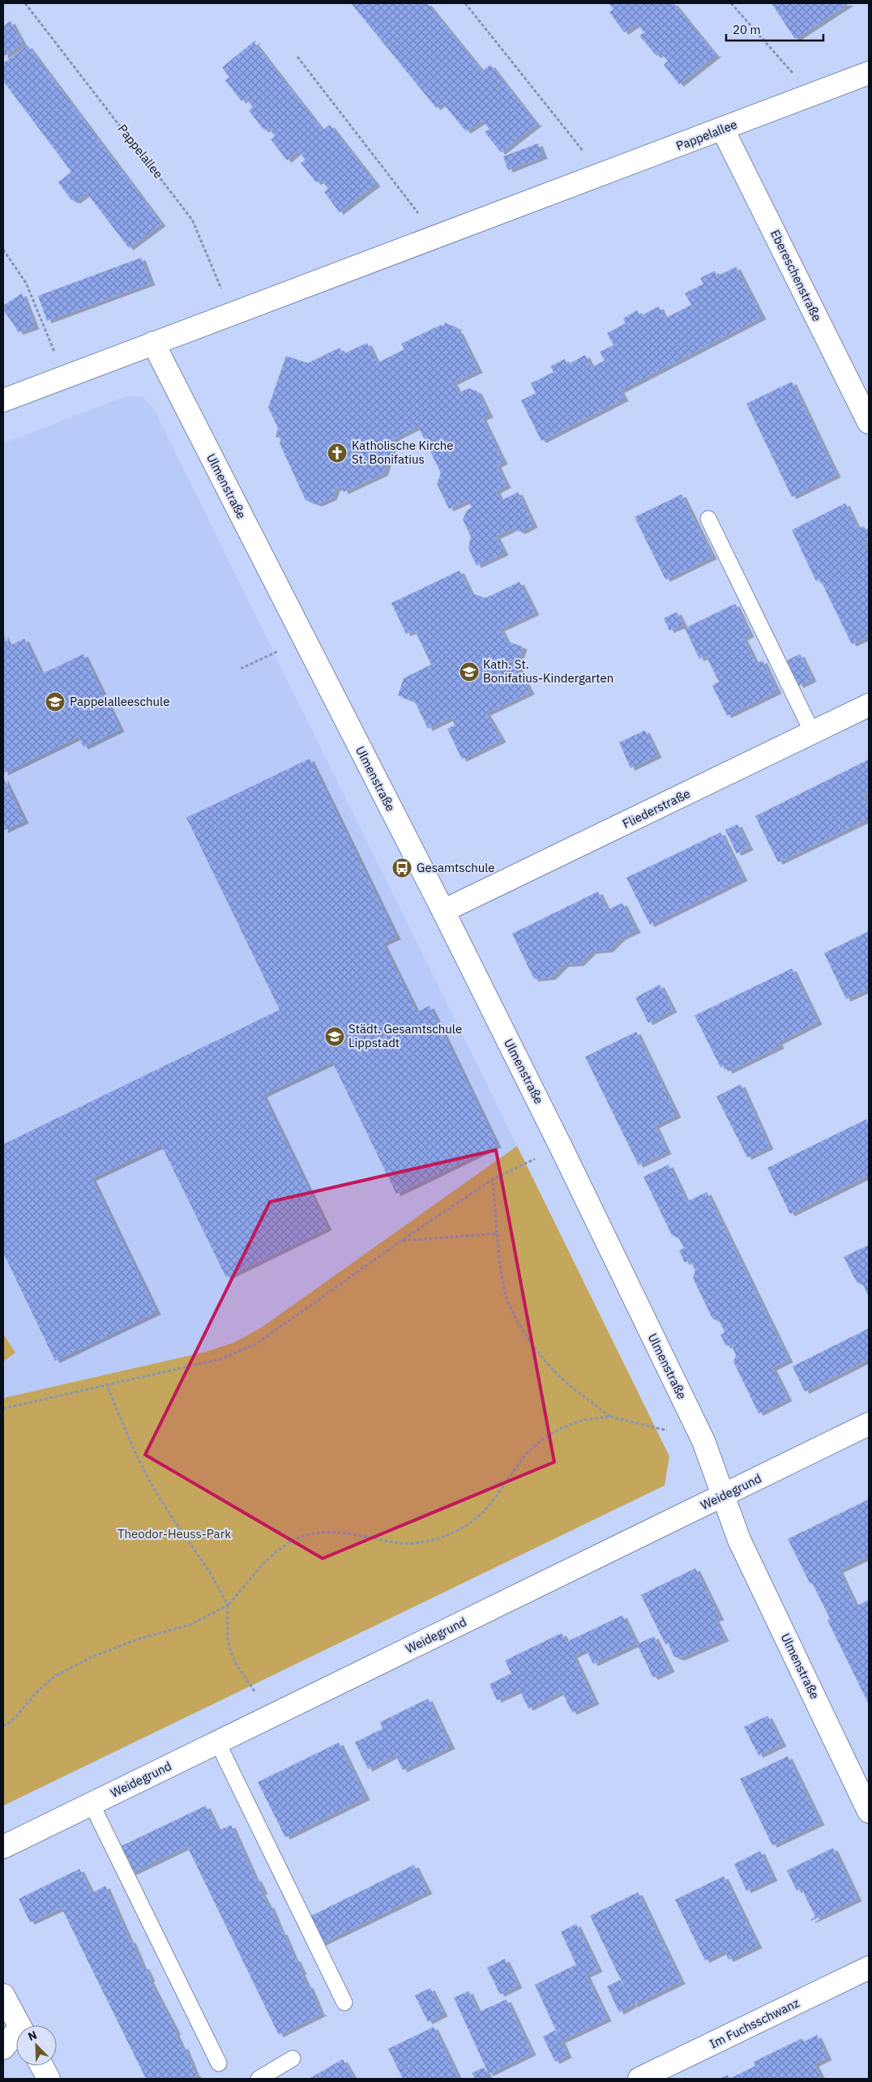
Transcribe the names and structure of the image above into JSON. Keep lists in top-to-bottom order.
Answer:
{
  "streets": {
    "street": [
      "Pappelallee",
      "Ebereschenstraße",
      "Ulmenstraße",
      "Fliederstraße",
      "Weidegrund",
      "Im Fuchsschwanz"
    ]
  },
  "crossings": [
    ["Pappelallee", "Ebereschenstraße"],
    ["Pappelallee", "Ulmenstraße"],
    ["Ulmenstraße", "Fliederstraße"],
    ["Ulmenstraße", "Weidegrund"]
  ],
  "parks": ["Theodor-Heuss-Park"],
  "places": {
    "church": ["Katholische Kirche St. Bonifatius"],
    "school or university": ["Kath. St. Bonifatius-Kindergarten", "Pappelalleeschule", "Städt. Gesamtschule Lippstadt"],
    "bus stop": ["Gesamtschule"]
  },
  "scale_bar": "20 m",
  "north": "top left"
}
